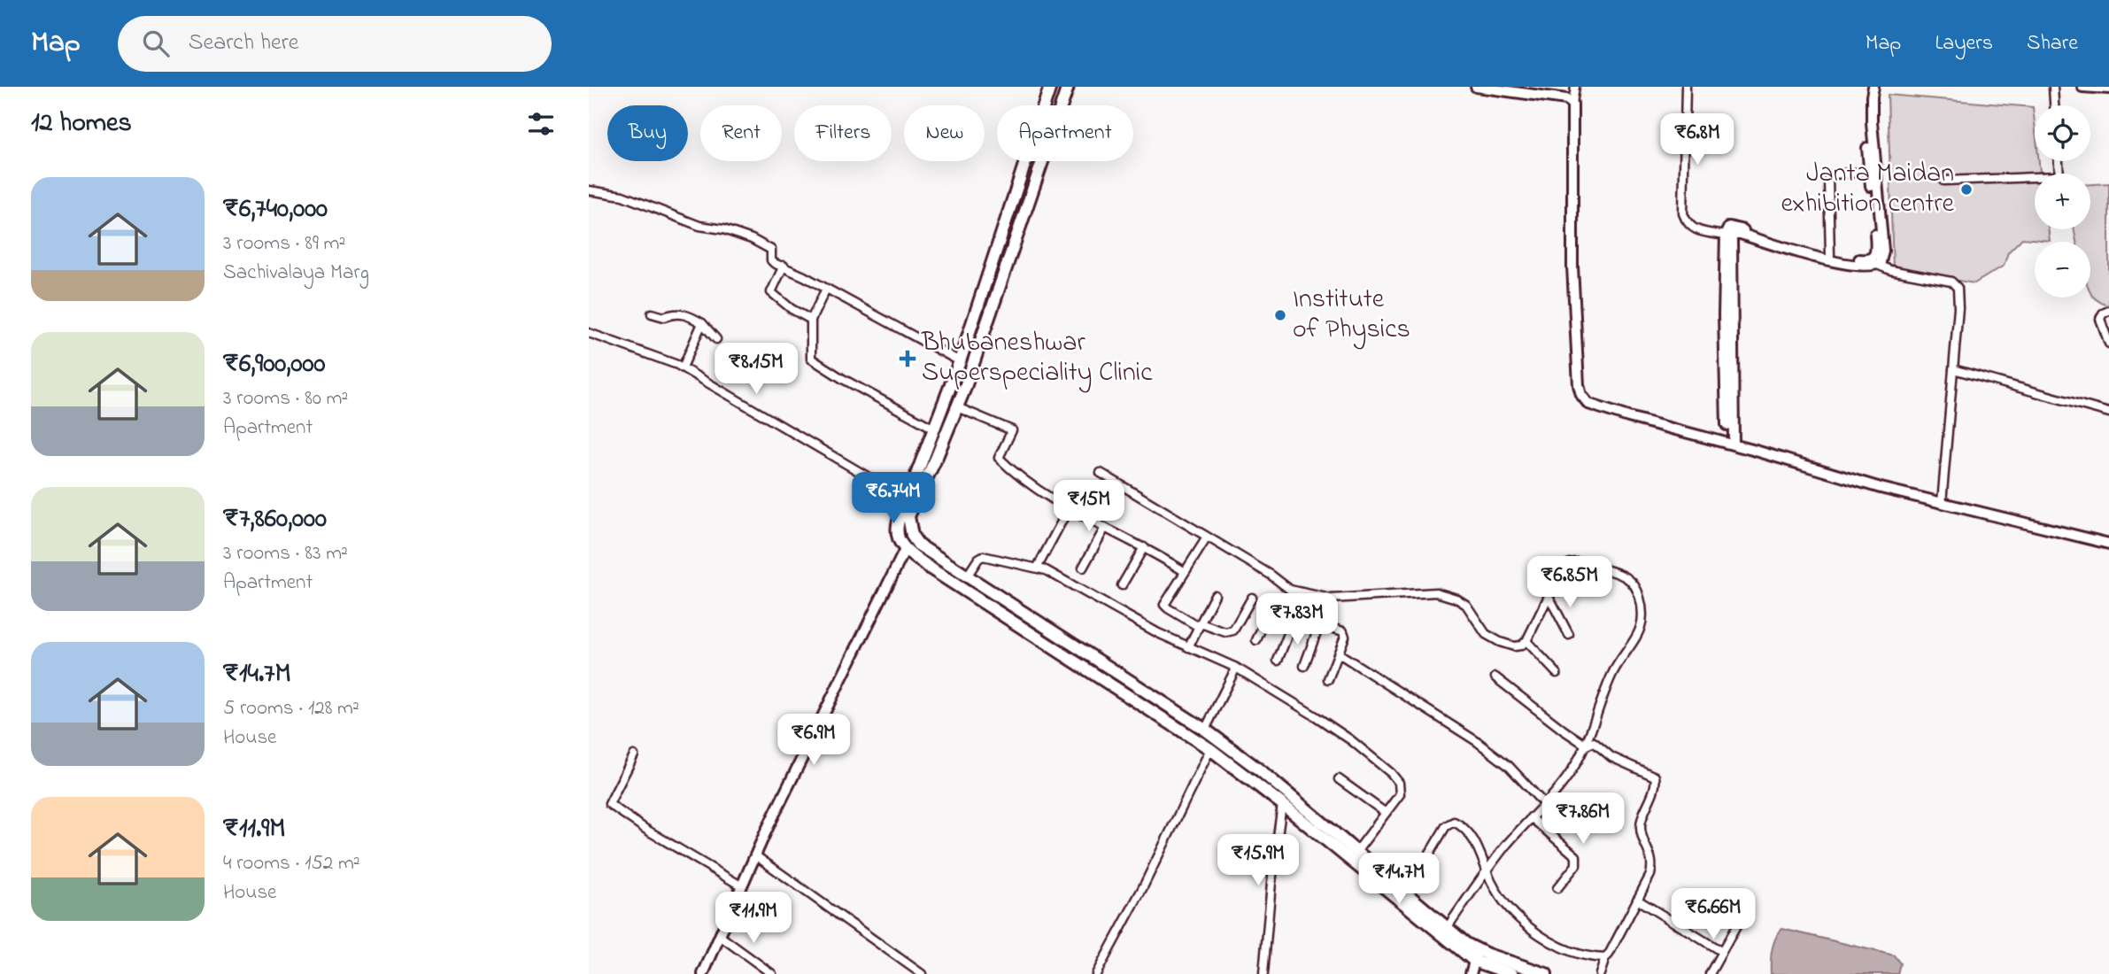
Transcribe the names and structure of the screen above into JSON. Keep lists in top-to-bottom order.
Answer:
{
  "places": {
    "other": ["Janta Maidan exhibition centre", "Institute of Physics"],
    "health": ["Bhubaneshwar Superspeciality Clinic"]
  },
  "page": {
    "header": "Map",
    "search": "Search here",
    "nav": ["Map", "Layers", "Share"],
    "heading": "12 homes",
    "map_buttons": ["+", "−"],
    "chip": [
      "Buy",
      "Rent",
      "Filters",
      "New",
      "Apartment"
    ],
    "price": [
      "₹6.8M",
      "₹8.15M",
      "₹6.74M",
      "₹15M",
      "₹6.85M",
      "₹7.83M",
      "₹6.9M",
      "₹7.86M",
      "₹15.9M",
      "₹14.7M",
      "₹6.66M",
      "₹11.9M"
    ],
    "list": [
      {
        "name": "₹6,740,000",
        "note": "3 rooms · 89 m² · Sachivalaya Marg"
      },
      {
        "name": "₹6,900,000",
        "note": "3 rooms · 80 m² · Apartment"
      },
      {
        "name": "₹7,860,000",
        "note": "3 rooms · 83 m² · Apartment"
      },
      {
        "name": "₹14.7M",
        "note": "5 rooms · 128 m² · House"
      },
      {
        "name": "₹11.9M",
        "note": "4 rooms · 152 m² · House"
      }
    ]
  }
}
